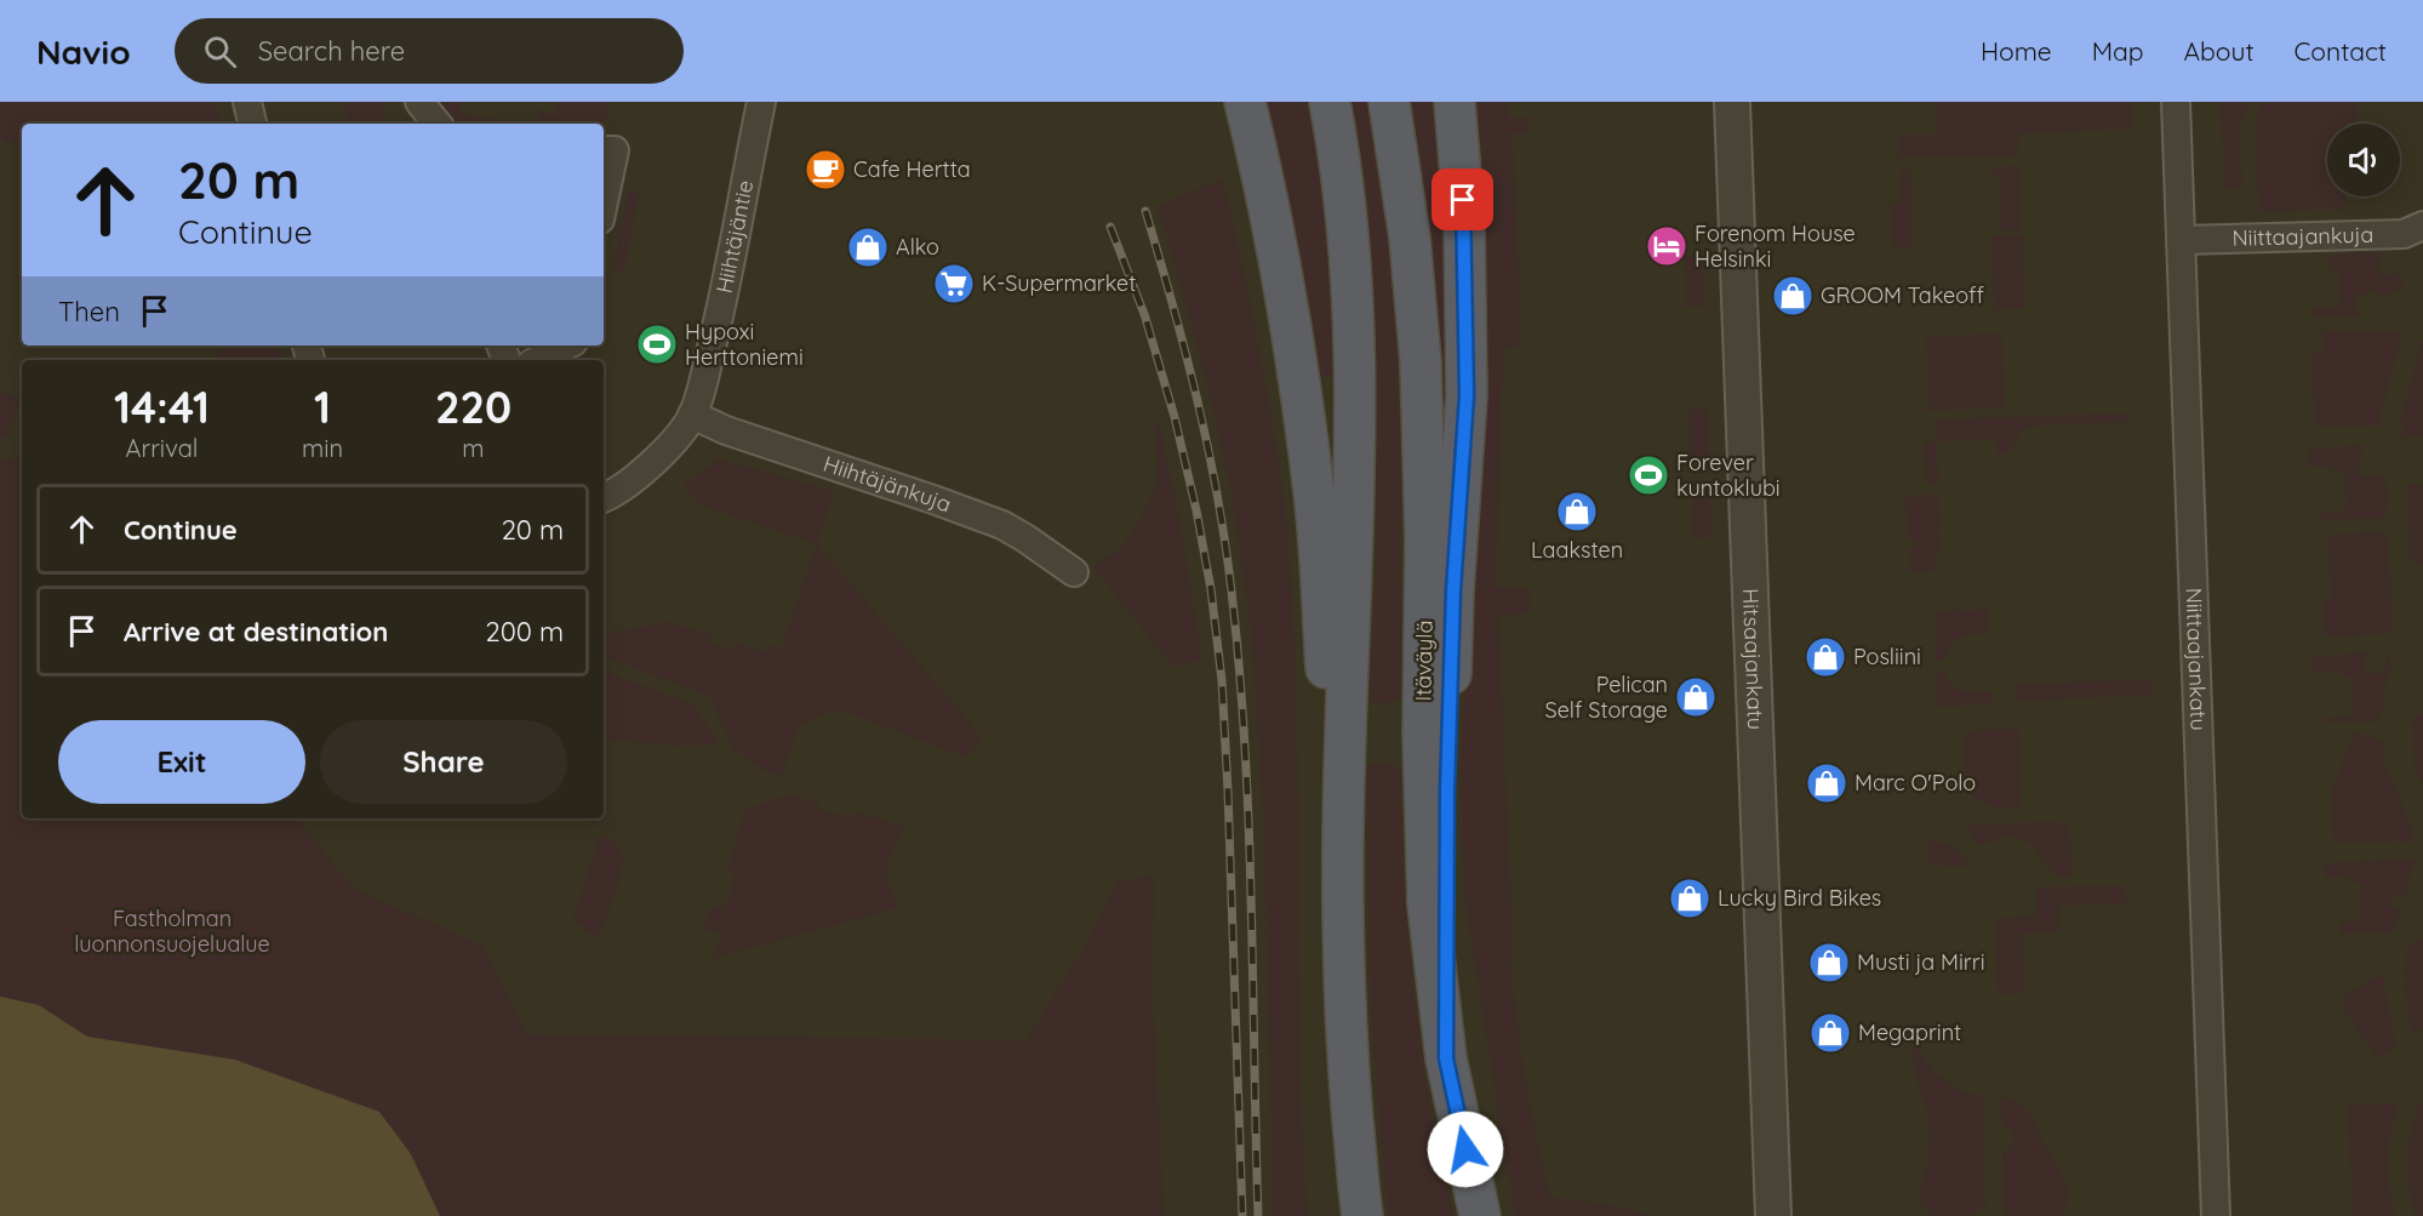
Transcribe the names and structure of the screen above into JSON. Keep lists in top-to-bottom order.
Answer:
{
  "streets": {
    "highway": ["Itäväylä"],
    "street": [
      "Hiihtäjäntie",
      "Niittaajankuja",
      "Hiihtäjänkuja",
      "Hitsaajankatu",
      "Niittaajankatu"
    ]
  },
  "crossings": [
    ["Hiihtäjäntie", "Hiihtäjänkuja"],
    ["Niittaajankuja", "Niittaajankatu"]
  ],
  "parks": ["Fastholman luonnonsuojelualue"],
  "places": {
    "cafe": ["Cafe Hertta"],
    "hotel": ["Forenom House Helsinki"],
    "shop": [
      "Alko",
      "GROOM Takeoff",
      "Laaksten",
      "Posliini",
      "Pelican Self Storage",
      "Marc O'Polo",
      "Lucky Bird Bikes",
      "Musti ja Mirri",
      "Megaprint"
    ],
    "supermarket": ["K-Supermarket"],
    "sports": ["Hypoxi Herttoniemi", "Forever kuntoklubi"]
  },
  "page": {
    "header": "Navio",
    "search": "Search here",
    "nav": [
      "Home",
      "Map",
      "About",
      "Contact"
    ],
    "turn": ["20 m", "Continue"],
    "then": "Then",
    "eta": [
      "14:41",
      "Arrival",
      "1",
      "min",
      "220",
      "m"
    ],
    "list": [
      {
        "name": "Continue",
        "value": "20 m"
      },
      {
        "name": "Arrive at destination",
        "value": "200 m"
      }
    ],
    "buttons": ["Exit", "Share"]
  }
}
